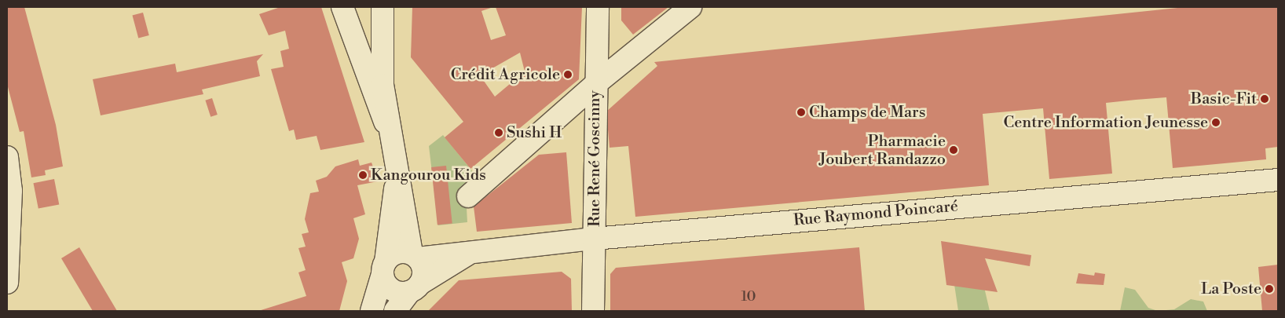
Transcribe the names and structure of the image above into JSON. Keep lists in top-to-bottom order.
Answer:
{
  "streets": {
    "street": ["Rue René Goscinny", "Rue Raymond Poincaré"]
  },
  "crossings": [
    ["Rue René Goscinny", "Rue Raymond Poincaré"]
  ],
  "places": [
    "Crédit Agricole",
    "Basic-Fit",
    "Champs de Mars",
    "Centre Information Jeunesse",
    "Sushi H",
    "Pharmacie Joubert Randazzo",
    "Kangourou Kids",
    "La Poste"
  ],
  "house_numbers": ["10"]
}
